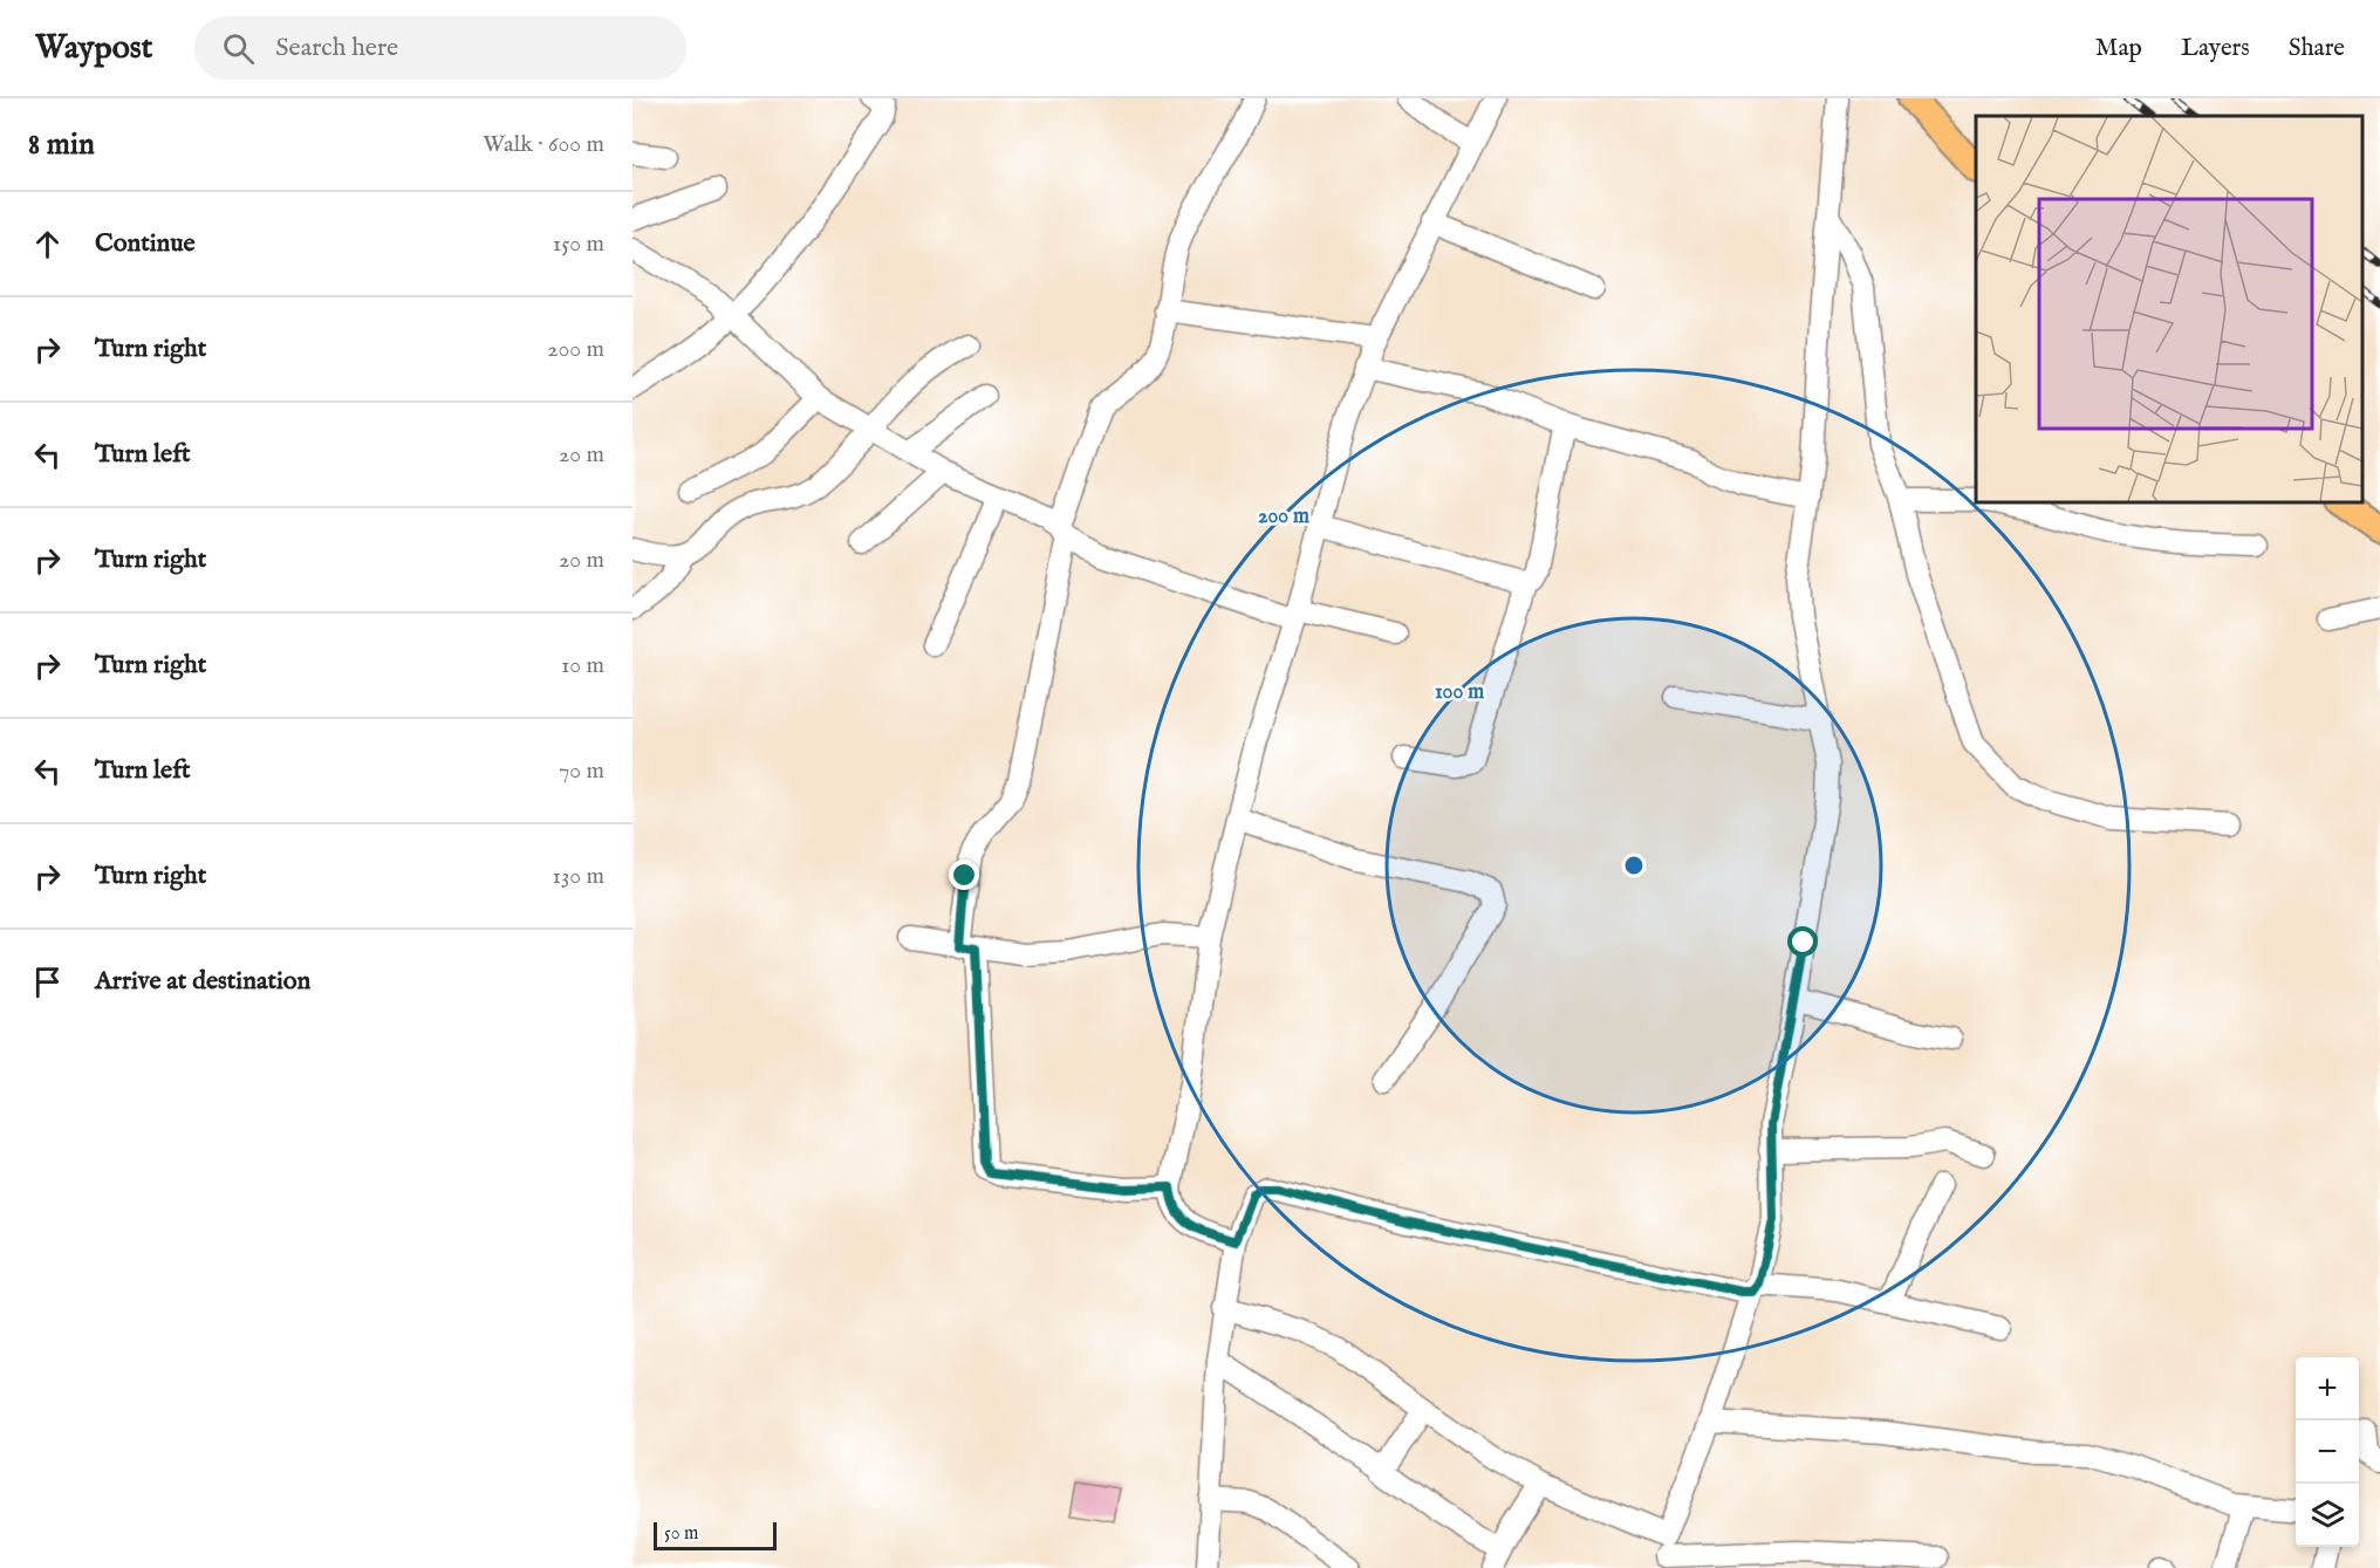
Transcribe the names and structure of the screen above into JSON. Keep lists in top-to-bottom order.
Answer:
{
  "scale_bar": "50 m",
  "page": {
    "header": "Waypost",
    "search": "Search here",
    "nav": ["Map", "Layers", "Share"],
    "heading": ["8 min", "Walk · 600 m"],
    "list": [
      ["Continue", "150 m"],
      ["Turn right", "200 m"],
      ["Turn left", "20 m"],
      ["Turn right", "20 m"],
      ["Turn right", "10 m"],
      ["Turn left", "70 m"],
      ["Turn right", "130 m"],
      "Arrive at destination"
    ],
    "map_buttons": ["+", "−"],
    "scale": "50 m"
  },
  "rings": ["200 m", "100 m"]
}
